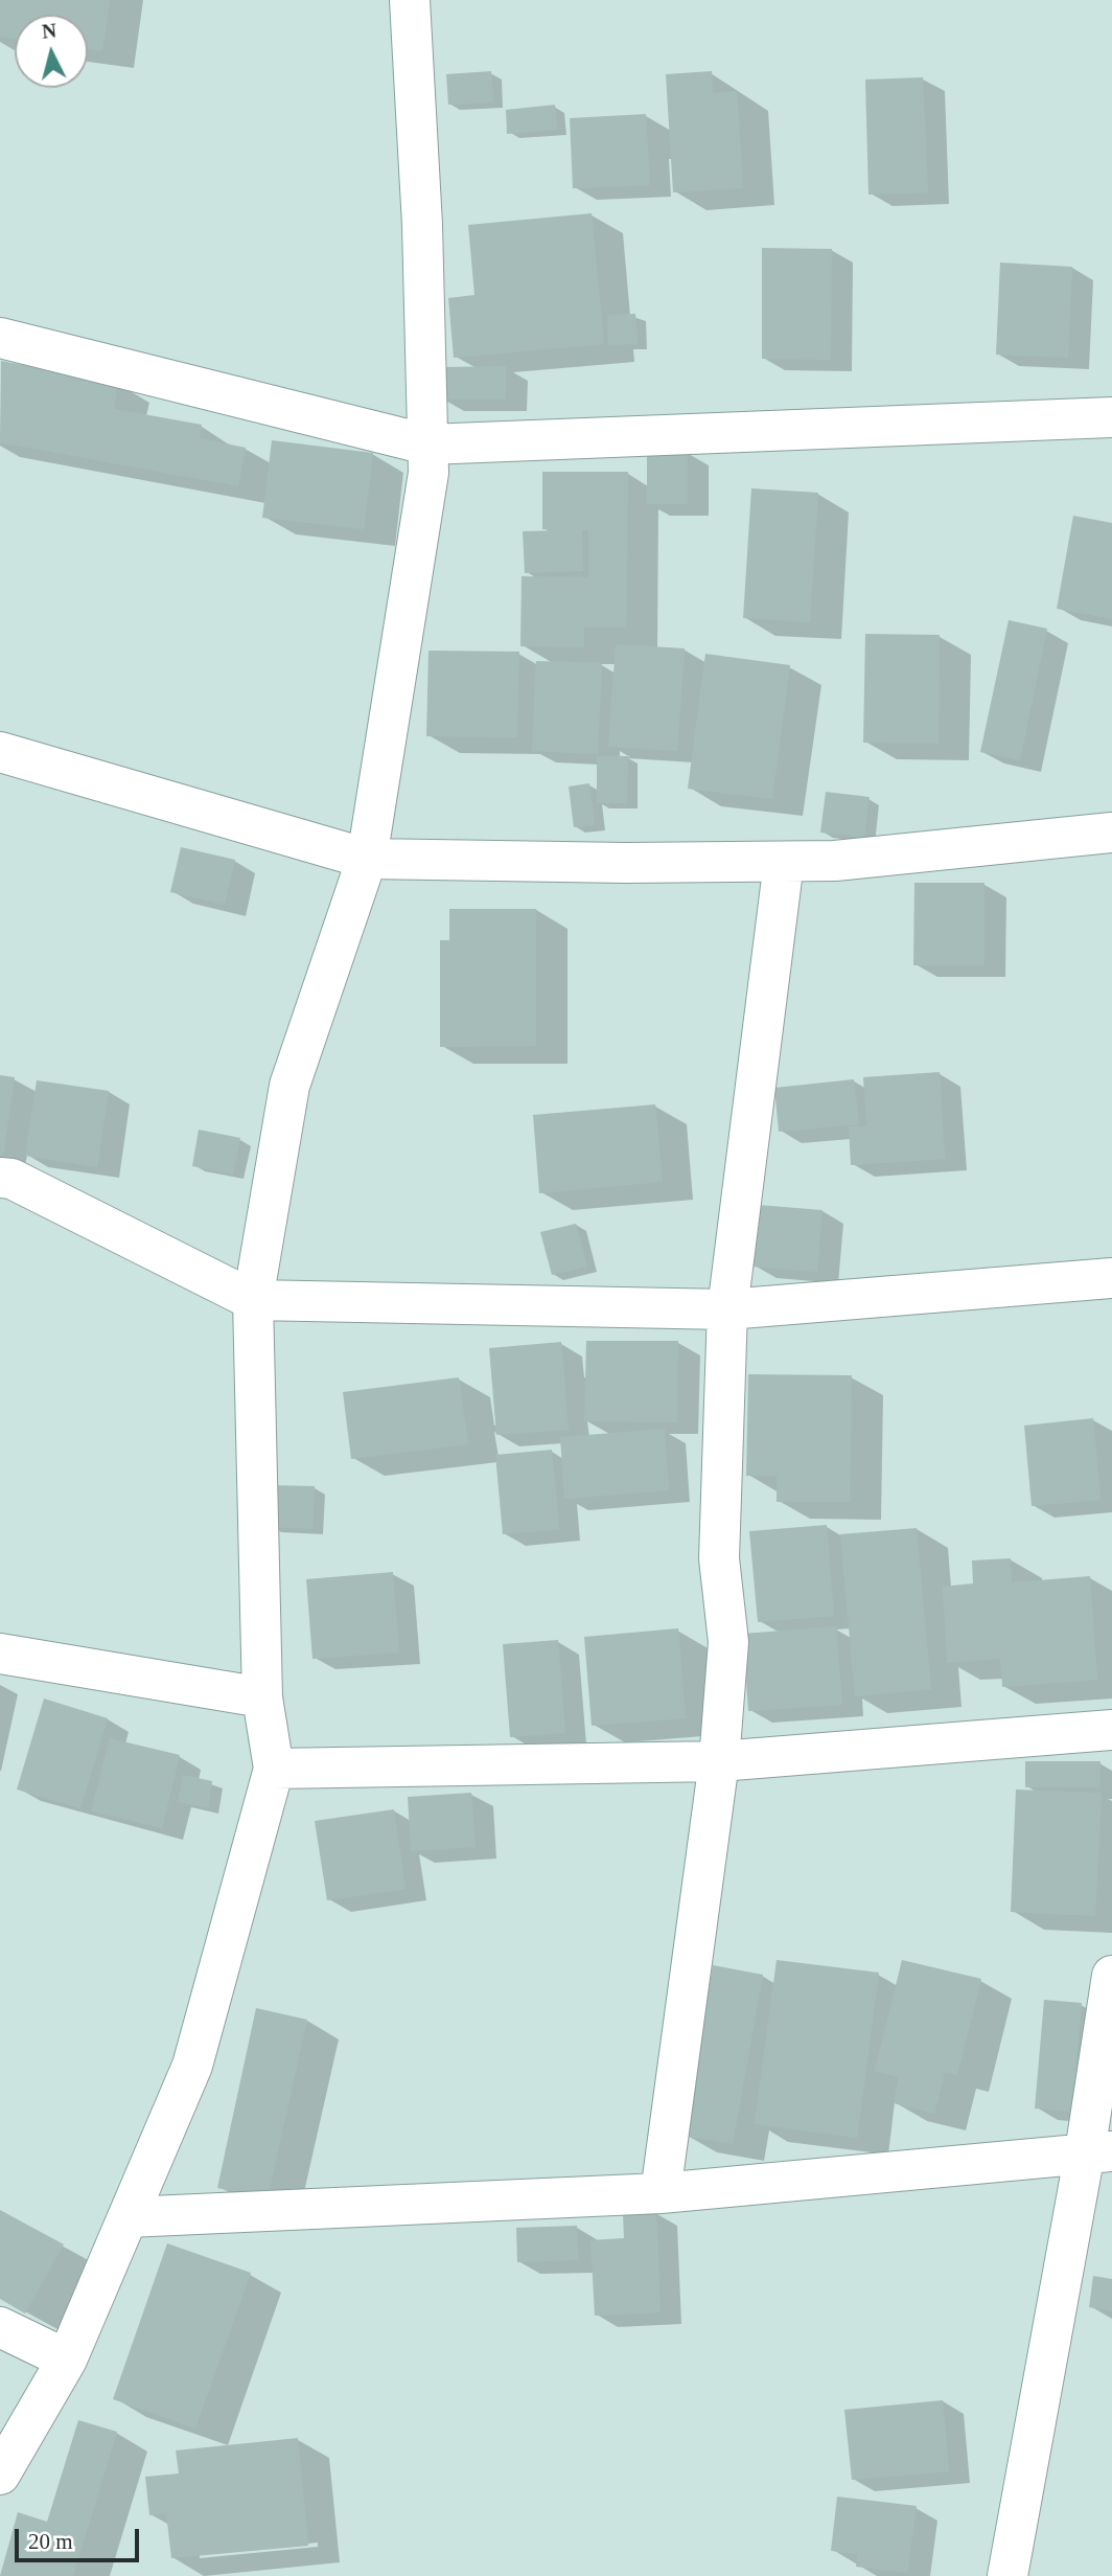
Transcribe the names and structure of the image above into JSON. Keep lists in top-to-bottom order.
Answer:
{
  "scale_bar": "20 m",
  "north": "top"
}
